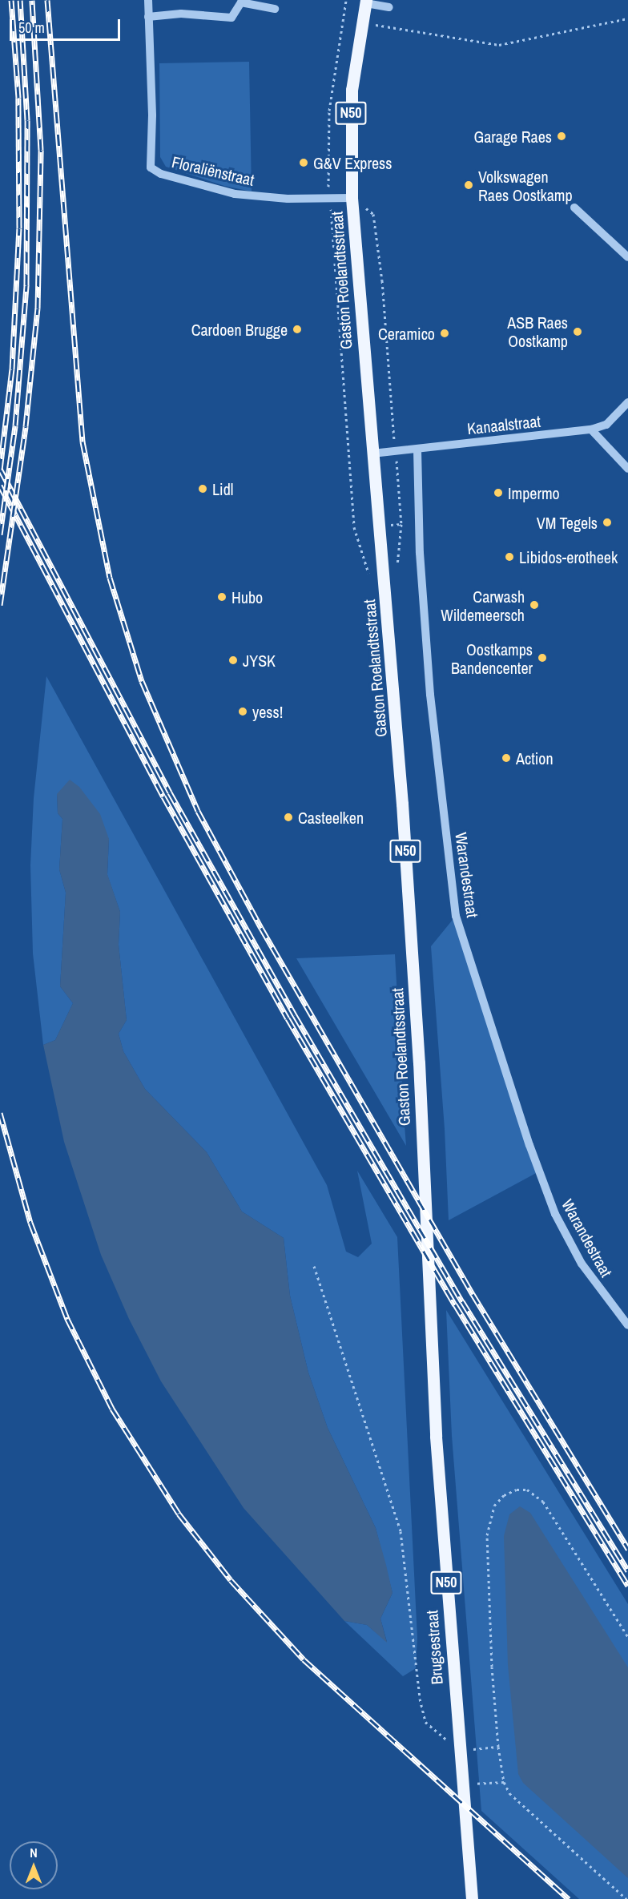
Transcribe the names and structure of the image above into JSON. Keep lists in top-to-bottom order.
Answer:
{
  "streets": {
    "main road": ["N50", "Gaston Roelandtsstraat", "Brugsestraat"],
    "street": ["Floraliënstraat", "Kanaalstraat", "Warandestraat"]
  },
  "crossings": [
    ["Floraliënstraat", "Gaston Roelandtsstraat"],
    ["Gaston Roelandtsstraat", "Kanaalstraat"],
    ["Gaston Roelandtsstraat", "Brugsestraat"],
    ["Kanaalstraat", "Warandestraat"]
  ],
  "places": [
    "Garage Raes",
    "G&V Express",
    "Volkswagen Raes Oostkamp",
    "Cardoen Brugge",
    "ASB Raes Oostkamp",
    "Ceramico",
    "Lidl",
    "Impermo",
    "VM Tegels",
    "Libidos-erotheek",
    "Hubo",
    "Carwash Wildemeersch",
    "Oostkamps Bandencenter",
    "JYSK",
    "yess!",
    "Action",
    "Casteelken"
  ],
  "scale_bar": "50 m",
  "north": "top"
}
